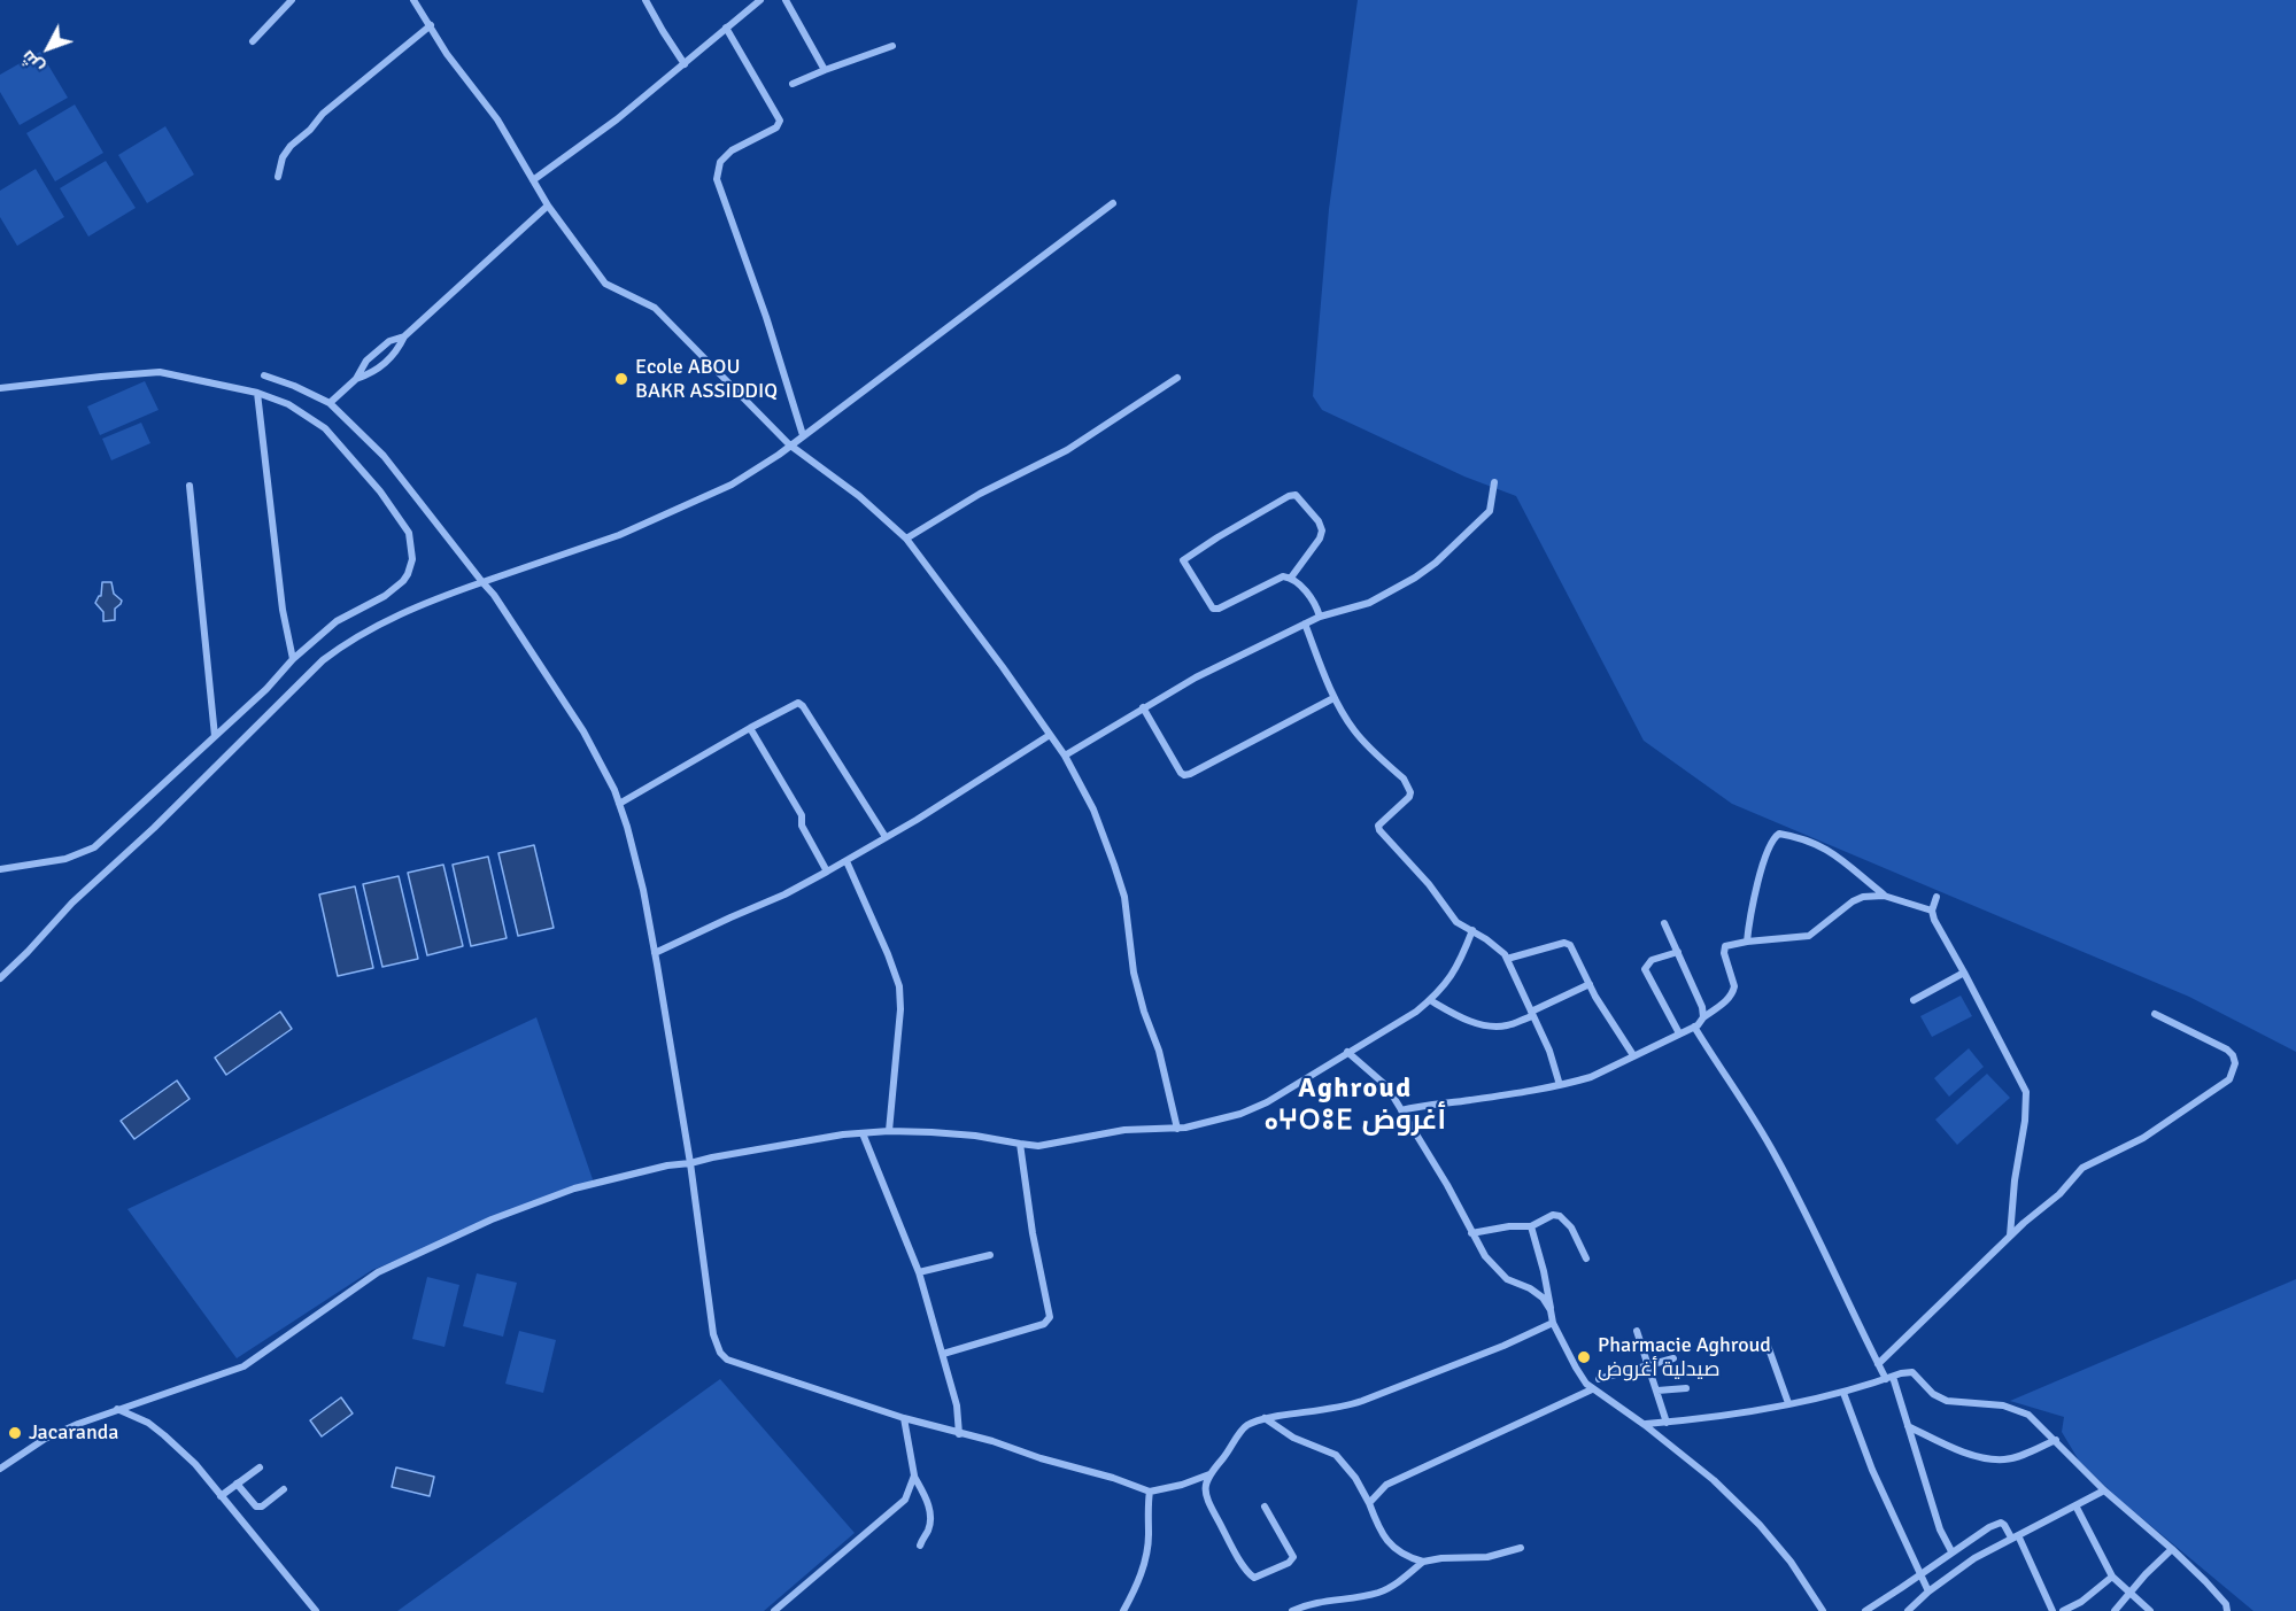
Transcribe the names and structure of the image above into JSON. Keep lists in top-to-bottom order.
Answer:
{
  "districts": ["Aghroud ⴰⵖⵔⵓⴹ أغروض"],
  "places": ["Ecole ABOU BAKR ASSIDDIQ", "Pharmacie Aghroud صيدلية أغروض", "Jacaranda"],
  "north": "bottom left"
}
